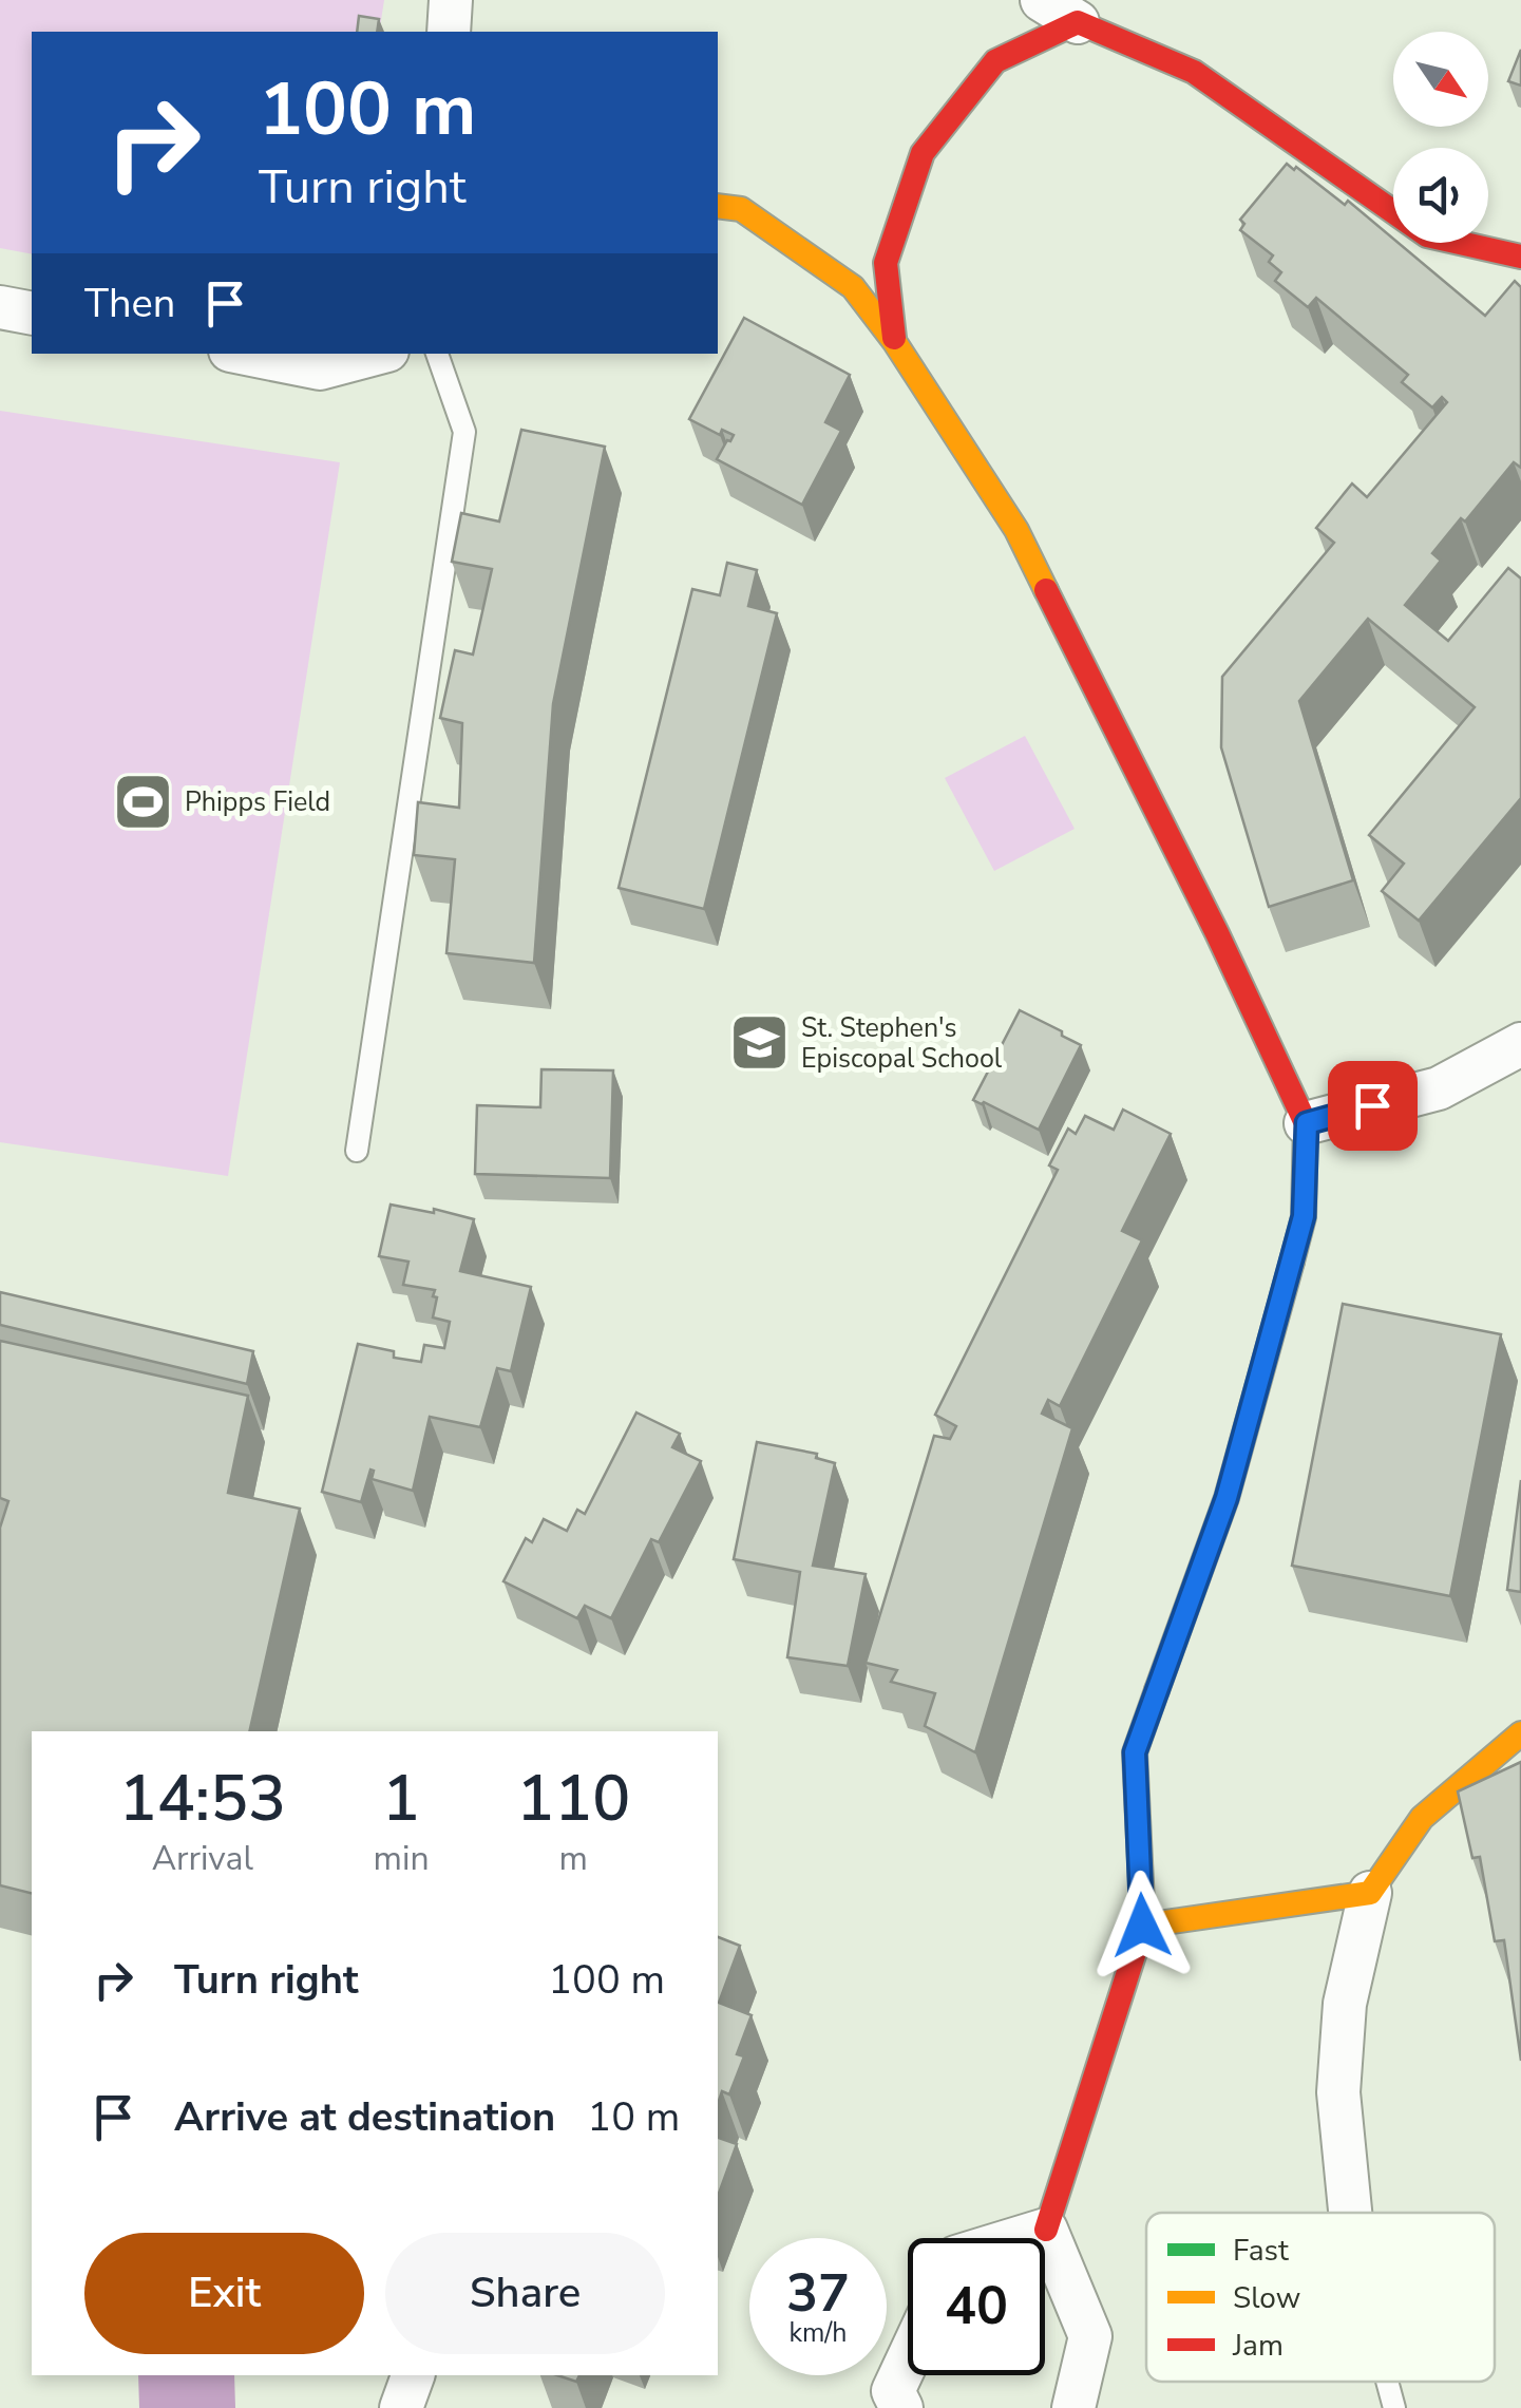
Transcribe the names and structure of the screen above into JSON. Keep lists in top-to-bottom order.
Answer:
{
  "places": {
    "sports": ["Phipps Field"],
    "school or university": ["St. Stephen's Episcopal School"]
  },
  "legend": ["Fast", "Slow", "Jam"],
  "north": "bottom right",
  "page": {
    "turn": ["100 m", "Turn right"],
    "then": "Then",
    "eta": [
      "14:53",
      "Arrival",
      "1",
      "min",
      "110",
      "m"
    ],
    "list": [
      {
        "name": "Turn right",
        "value": "100 m"
      },
      {
        "name": "Arrive at destination",
        "value": "10 m"
      }
    ],
    "buttons": ["Exit", "Share"],
    "speed": "37 km/h",
    "limit": "40"
  }
}
